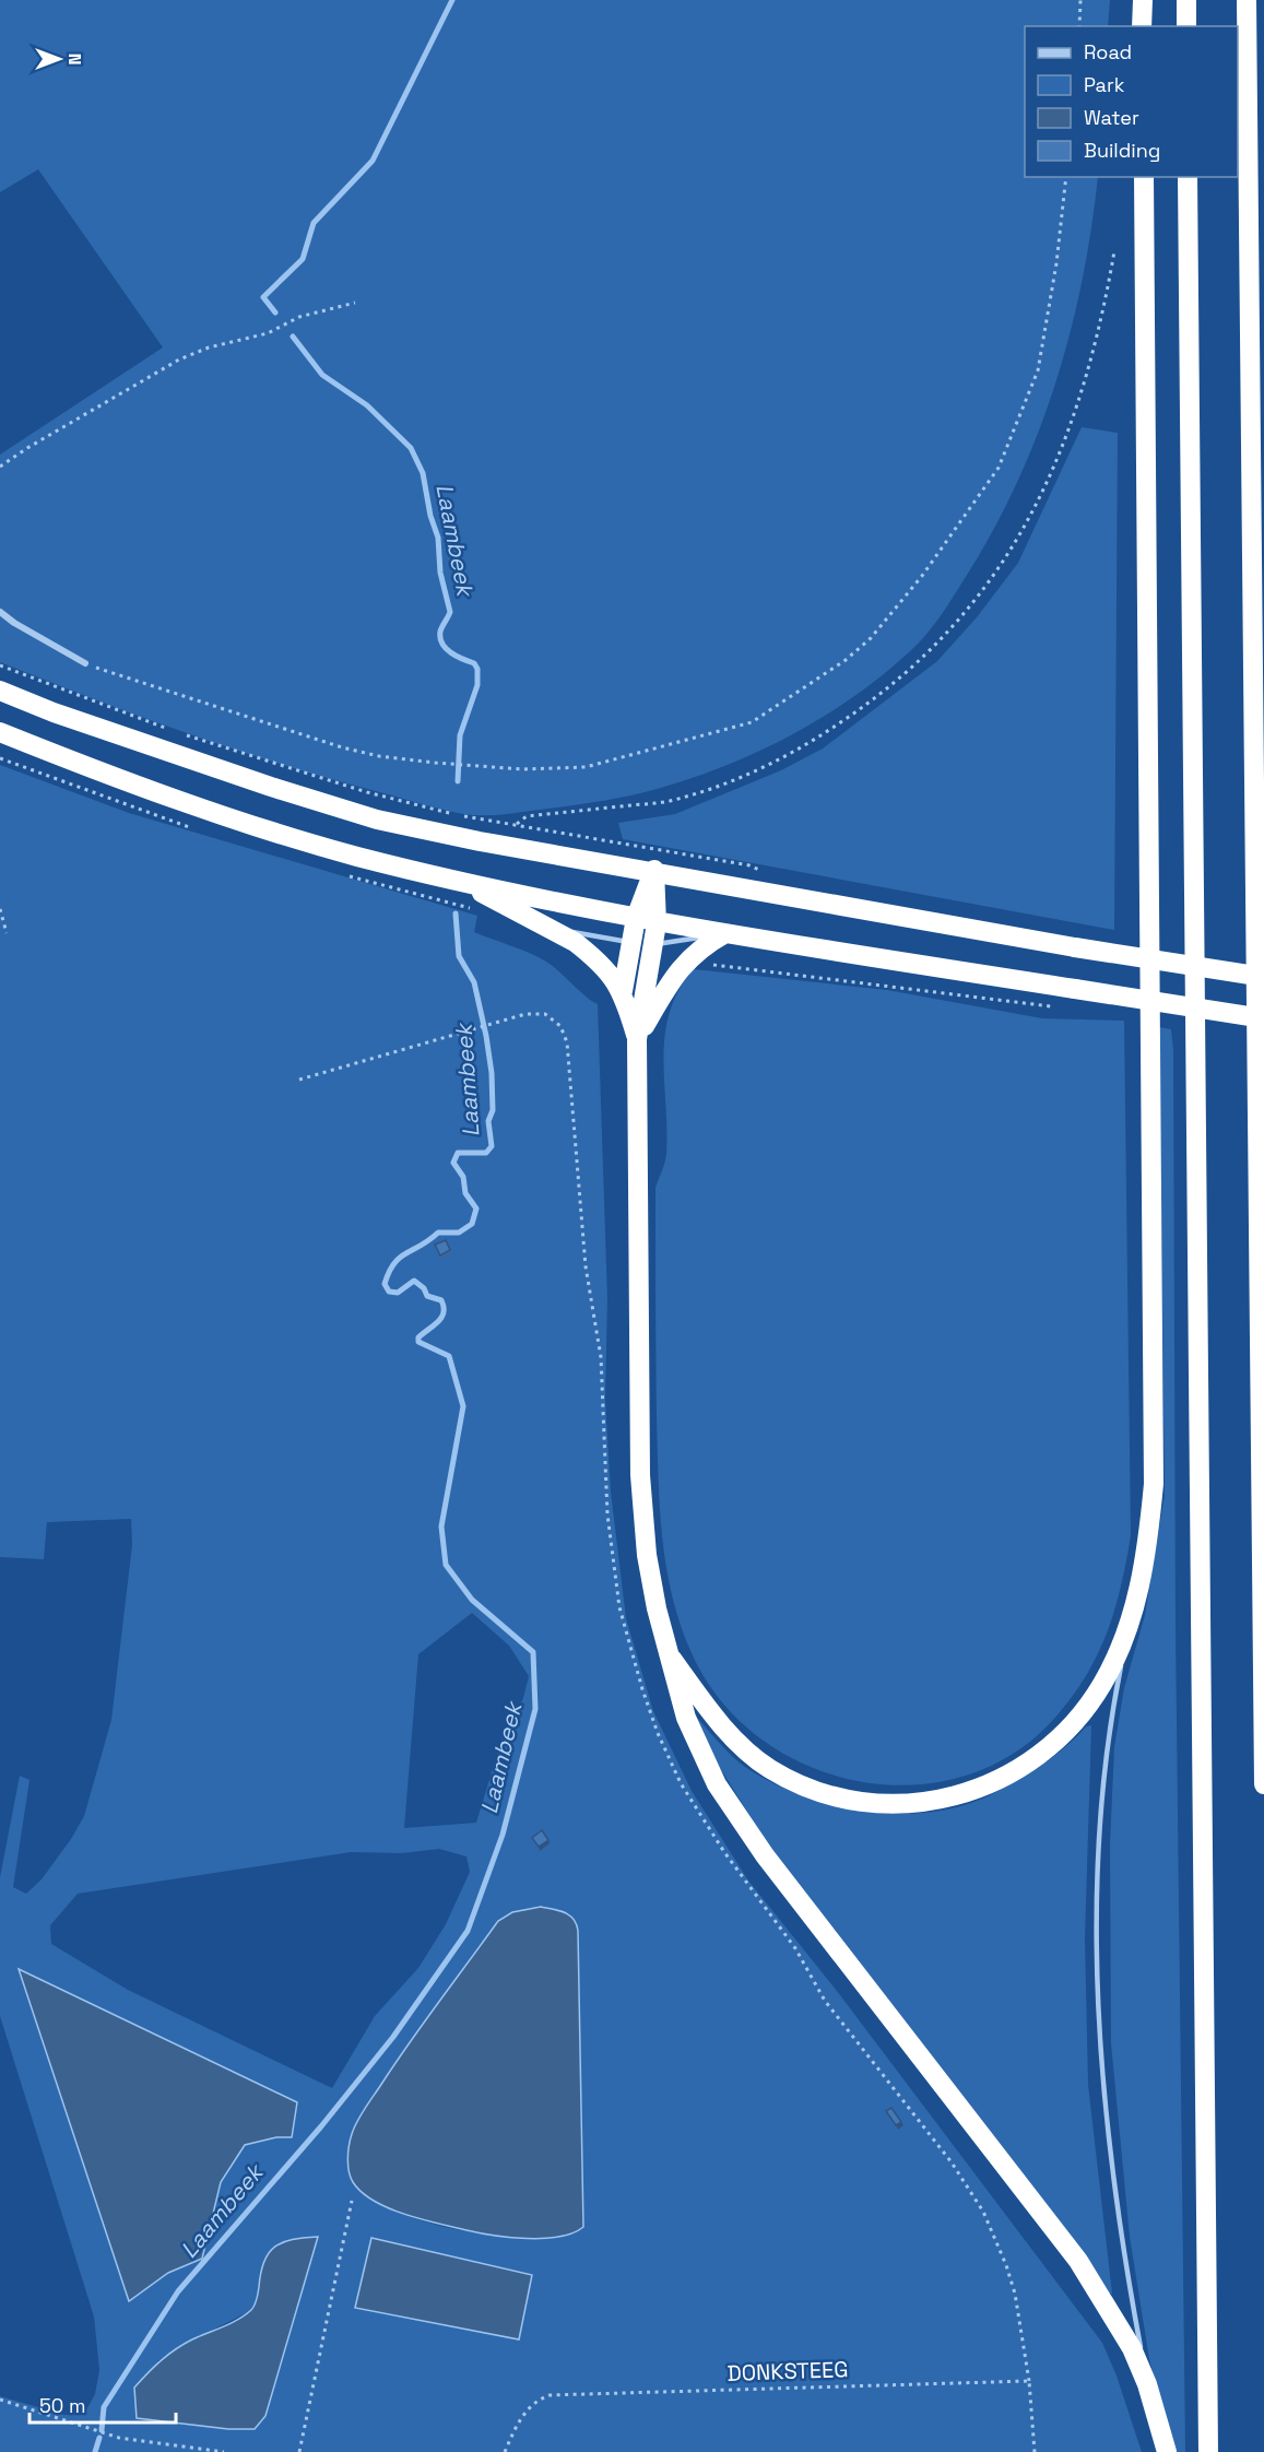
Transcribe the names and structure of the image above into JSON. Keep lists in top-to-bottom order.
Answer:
{
  "streets": {
    "path": ["DONKSTEEG"]
  },
  "water": ["Laambeek"],
  "legend": [
    "Road",
    "Park",
    "Water",
    "Building"
  ],
  "scale_bar": "50 m",
  "north": "right"
}
